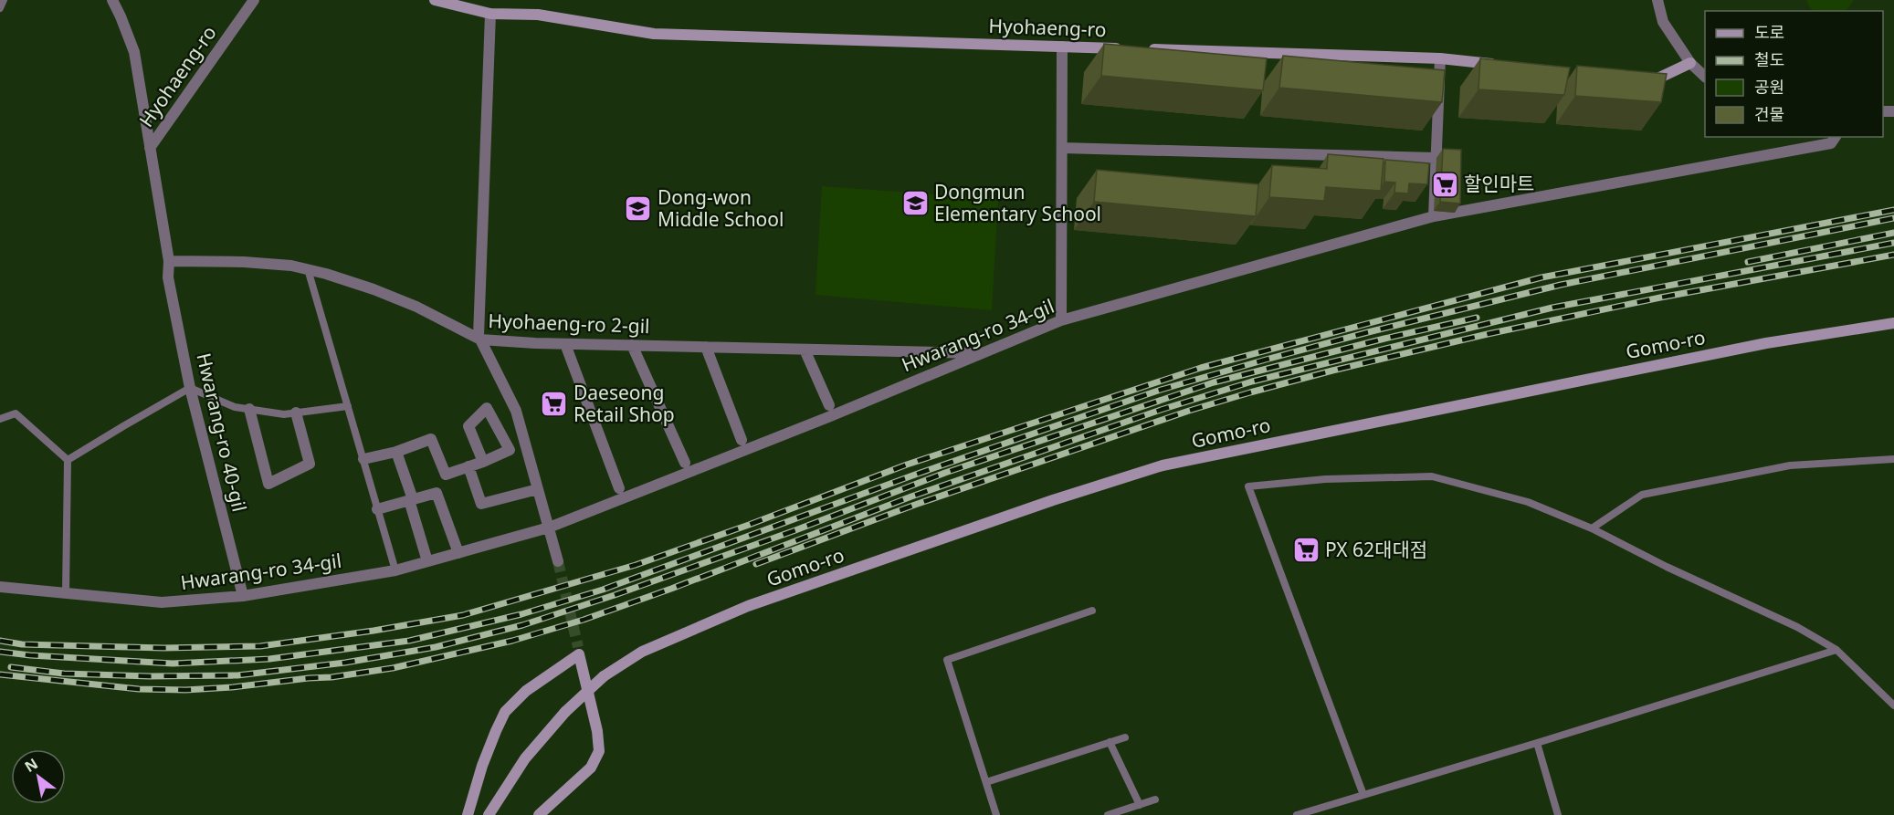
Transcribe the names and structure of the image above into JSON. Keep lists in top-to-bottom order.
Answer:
{
  "streets": {
    "main road": ["Hyohaeng-ro", "Gomo-ro"],
    "street": ["Hyohaeng-ro 2-gil", "Hwarang-ro 34-gil", "Hwarang-ro 40-gil"]
  },
  "crossings": [
    ["Hyohaeng-ro 2-gil", "Hwarang-ro 34-gil"],
    ["Hyohaeng-ro 2-gil", "Hwarang-ro 40-gil"],
    ["Hwarang-ro 34-gil", "Hwarang-ro 40-gil"]
  ],
  "places": {
    "supermarket": ["할인마트", "Daeseong Retail Shop", "PX 62대대점"],
    "school or university": ["Dongmun Elementary School", "Dong-won Middle School"]
  },
  "legend": [
    "도로",
    "철도",
    "공원",
    "건물"
  ],
  "north": "top left"
}
